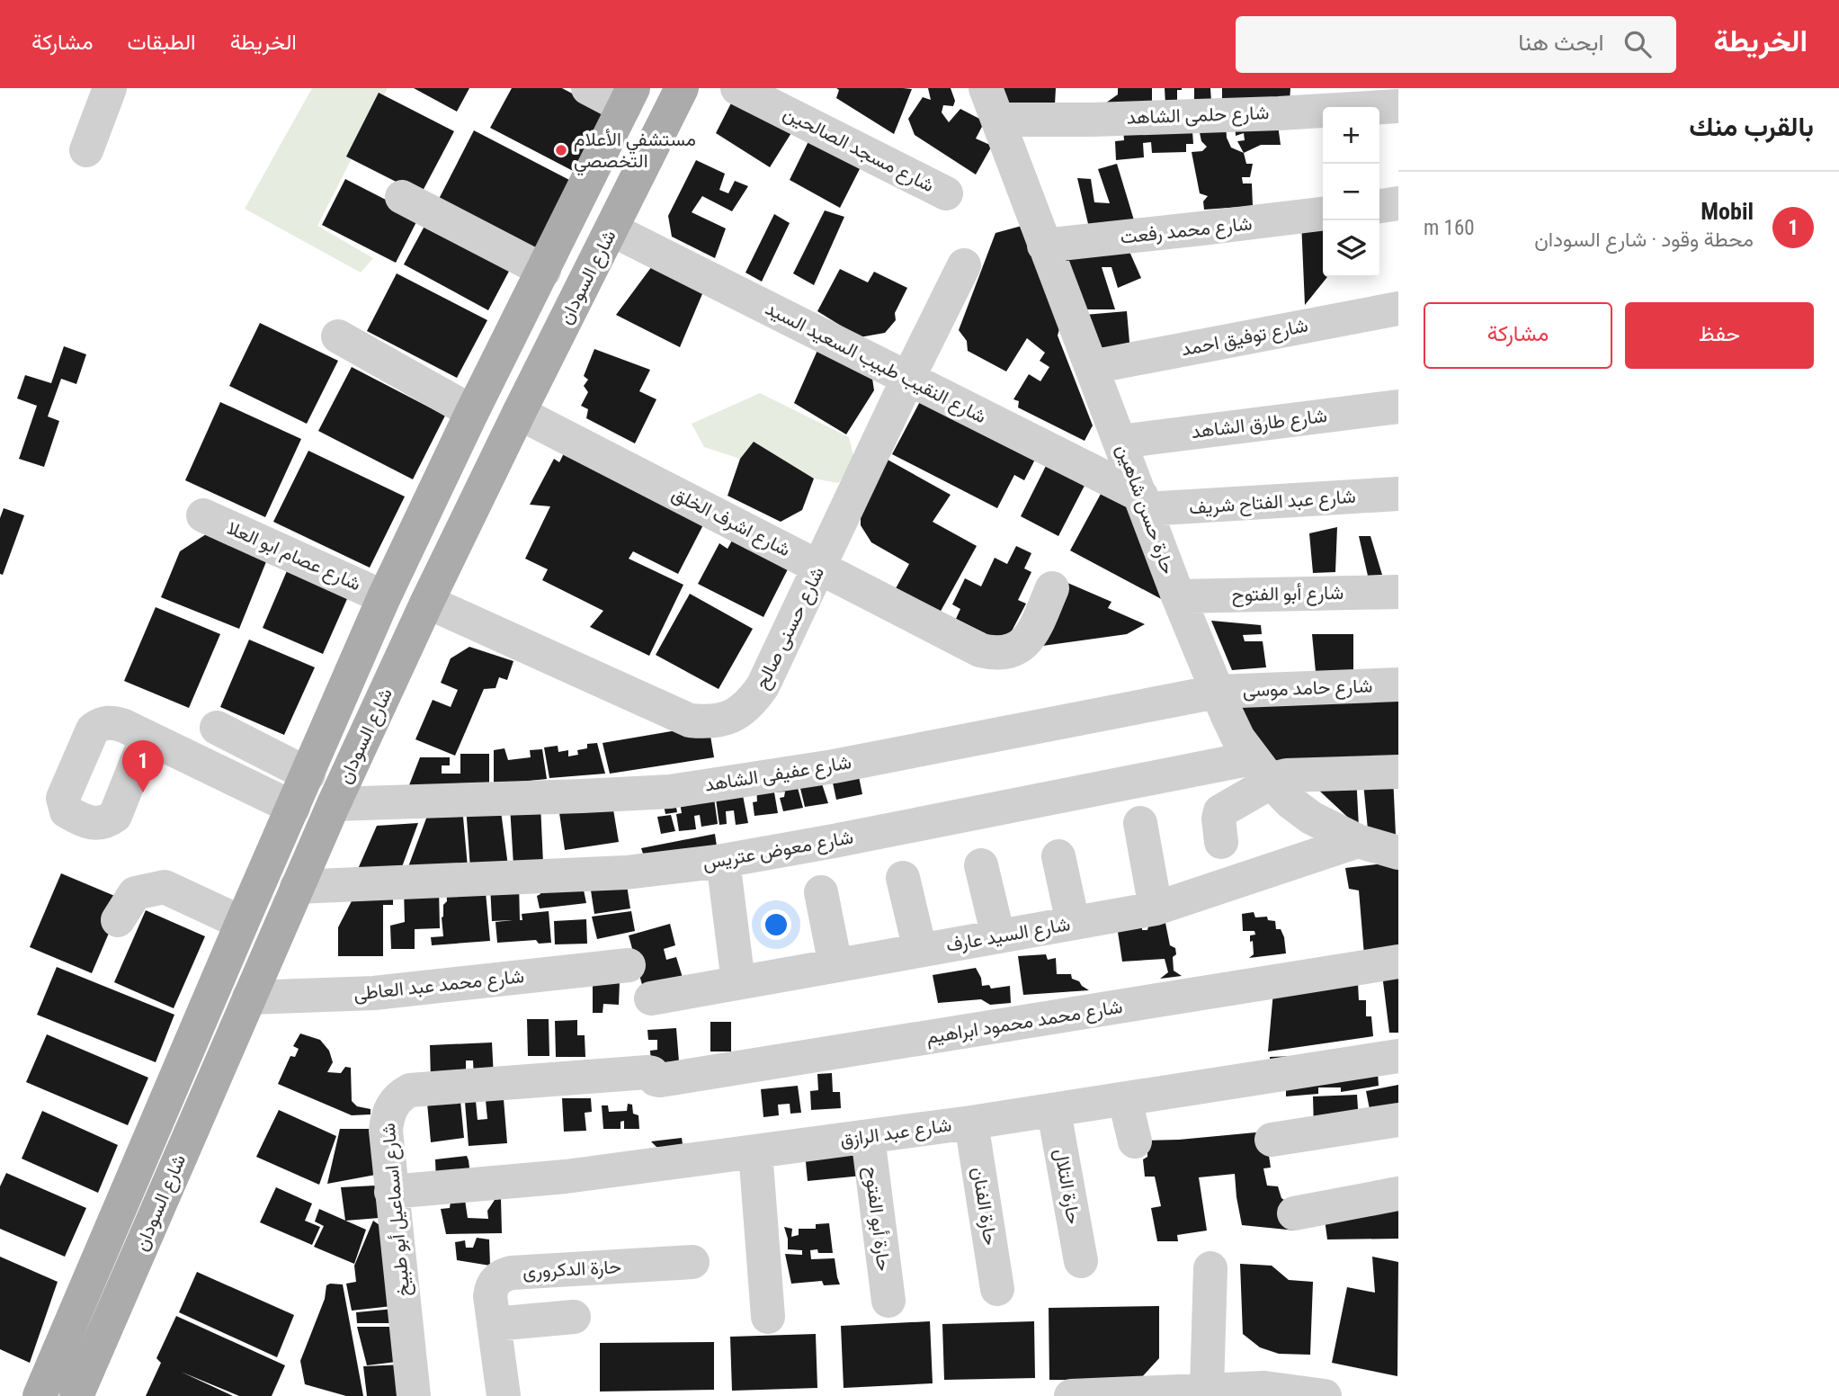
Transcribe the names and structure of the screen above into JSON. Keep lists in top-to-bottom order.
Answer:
{
  "streets": {
    "main road": ["شارع السودان"],
    "street": [
      "شارع حلمى الشاهد",
      "شارع مسجد الصالحين",
      "شارع محمد رفعت",
      "شارع توفيق احمد",
      "شارع النقيب طبيب السعيد السيد",
      "شارع طارق الشاهد",
      "شارع عبد الفتاح شريف",
      "حارة حسن شاهين",
      "شارع اشرف الخلق",
      "شارع عصام ابو العلا",
      "شارع أبو الفتوح",
      "شارع حسنى صالح",
      "شارع حامد موسى",
      "شارع عفيفى الشاهد",
      "شارع معوض عتريس",
      "شارع السيد عارف",
      "شارع محمد عبد العاطى",
      "شارع محمد محمود ابراهيم",
      "شارع عبد الرازق",
      "حارة التلال",
      "حارة الفنان",
      "شارع اسماعيل أبو طبيخ",
      "حارة أبو الفتوح",
      "حارة الدكرورى"
    ]
  },
  "crossings": [
    ["شارع حلمى الشاهد", "حارة حسن شاهين"],
    ["شارع محمد رفعت", "حارة حسن شاهين"],
    ["شارع السودان", "شارع النقيب طبيب السعيد السيد"],
    ["شارع السودان", "شارع اشرف الخلق"],
    ["شارع السودان", "شارع عصام ابو العلا"],
    ["شارع السودان", "شارع حسنى صالح"],
    ["شارع السودان", "شارع عفيفى الشاهد"],
    ["شارع السودان", "شارع معوض عتريس"],
    ["شارع السودان", "شارع محمد عبد العاطى"],
    ["شارع توفيق احمد", "حارة حسن شاهين"],
    ["شارع النقيب طبيب السعيد السيد", "شارع عبد الفتاح شريف"],
    ["شارع النقيب طبيب السعيد السيد", "حارة حسن شاهين"],
    ["شارع النقيب طبيب السعيد السيد", "شارع حسنى صالح"],
    ["شارع طارق الشاهد", "حارة حسن شاهين"],
    ["شارع عبد الفتاح شريف", "حارة حسن شاهين"],
    ["حارة حسن شاهين", "شارع أبو الفتوح"],
    ["حارة حسن شاهين", "شارع حامد موسى"],
    ["حارة حسن شاهين", "شارع عفيفى الشاهد"],
    ["حارة حسن شاهين", "شارع معوض عتريس"],
    ["حارة حسن شاهين", "شارع السيد عارف"],
    ["شارع اشرف الخلق", "شارع حسنى صالح"],
    ["شارع حامد موسى", "شارع عفيفى الشاهد"],
    ["شارع محمد محمود ابراهيم", "شارع اسماعيل أبو طبيخ"],
    ["شارع عبد الرازق", "حارة التلال"],
    ["شارع عبد الرازق", "حارة الفنان"],
    ["شارع عبد الرازق", "شارع اسماعيل أبو طبيخ"],
    ["شارع عبد الرازق", "حارة أبو الفتوح"]
  ],
  "places": ["مستشفي الأعلام التخصصي"],
  "page": {
    "header": "الخريطة",
    "search": "ابحث هنا",
    "nav": ["الخريطة", "الطبقات", "مشاركة"],
    "heading": "بالقرب منك",
    "map_buttons": ["+", "−"],
    "list": [
      {
        "mark": "1",
        "name": "Mobil",
        "note": "محطة وقود · شارع السودان",
        "value": "160 m"
      }
    ],
    "buttons": ["حفظ", "مشاركة"],
    "pins": "1"
  }
}
